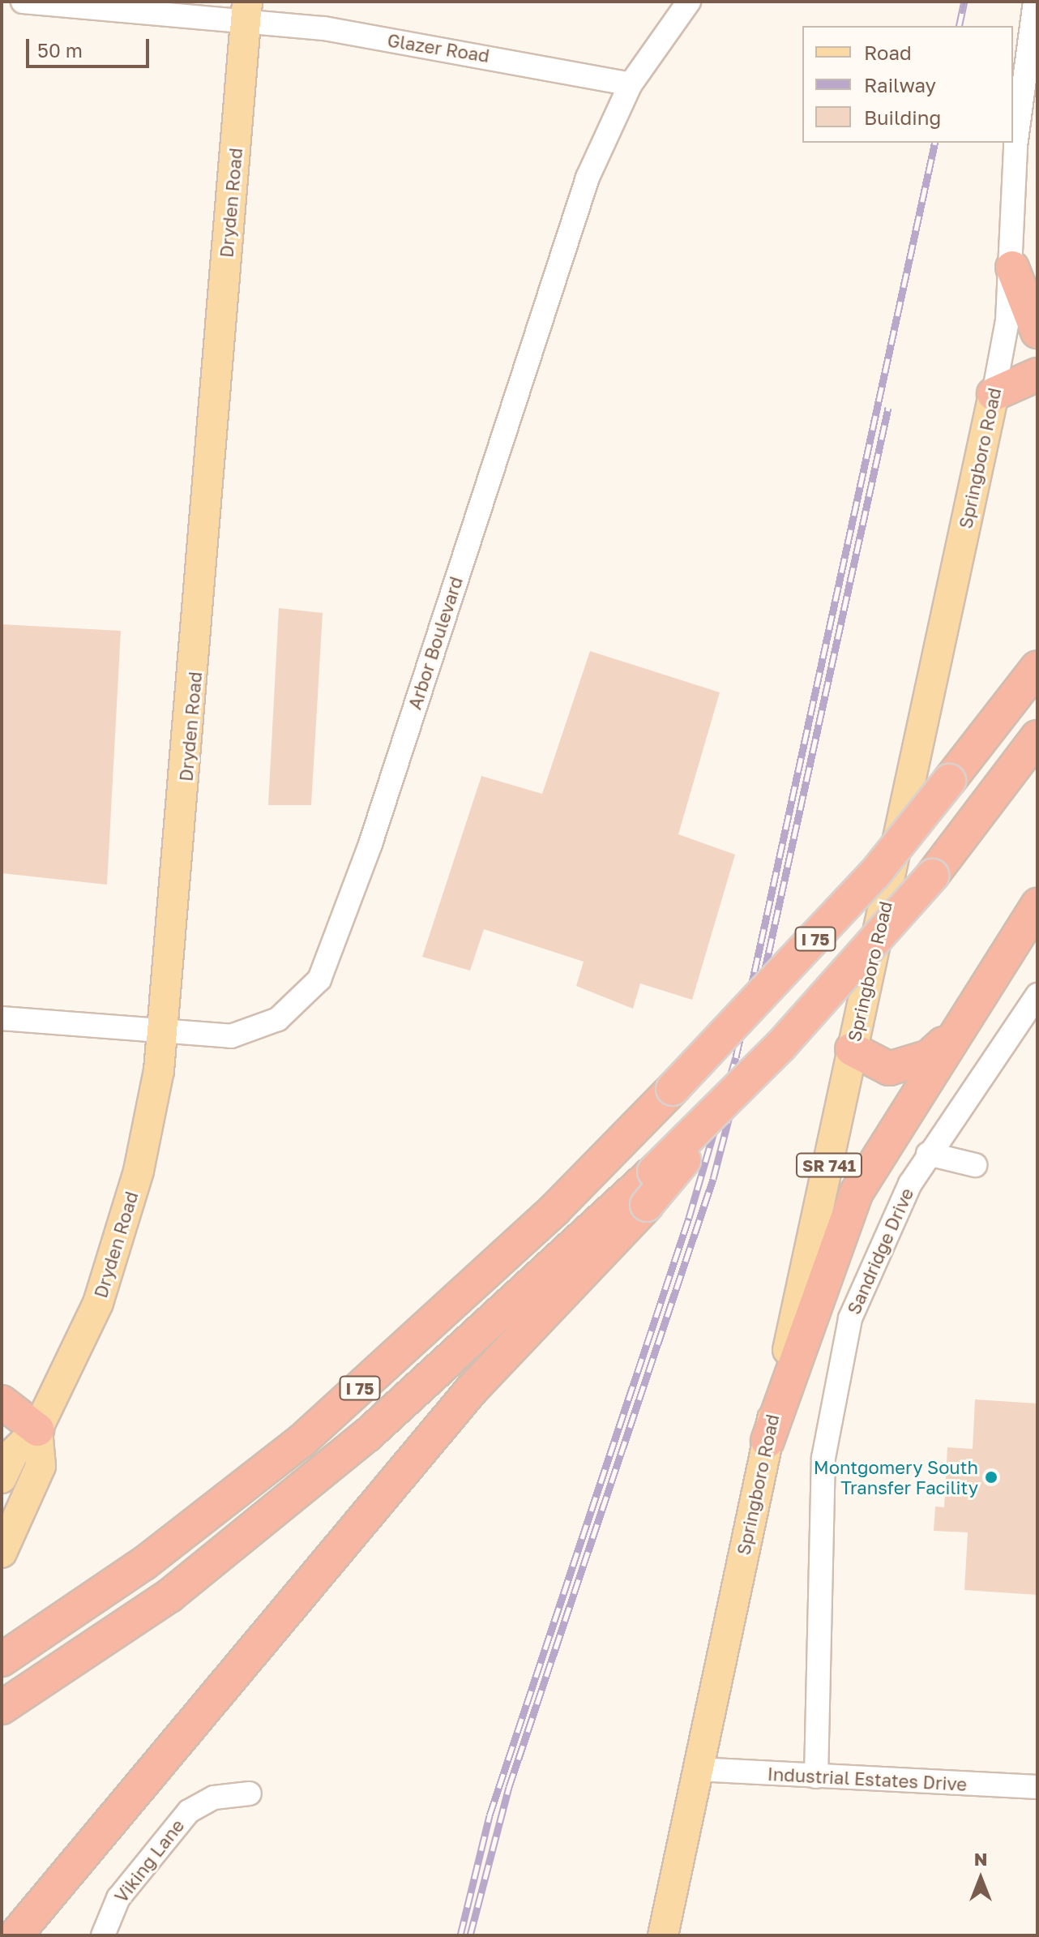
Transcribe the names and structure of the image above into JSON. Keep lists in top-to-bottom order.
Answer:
{
  "streets": {
    "highway": ["I 75"],
    "main road": ["Dryden Road", "Springboro Road", "SR 741"],
    "street": [
      "Glazer Road",
      "Arbor Boulevard",
      "Sandridge Drive",
      "Industrial Estates Drive",
      "Viking Lane"
    ]
  },
  "crossings": [
    ["Glazer Road", "Dryden Road"],
    ["Glazer Road", "Arbor Boulevard"],
    ["Dryden Road", "Arbor Boulevard"],
    ["Springboro Road", "Industrial Estates Drive"],
    ["Sandridge Drive", "Industrial Estates Drive"]
  ],
  "places": ["Montgomery South Transfer Facility"],
  "legend": ["Road", "Railway", "Building"],
  "scale_bar": "50 m",
  "north": "top"
}
